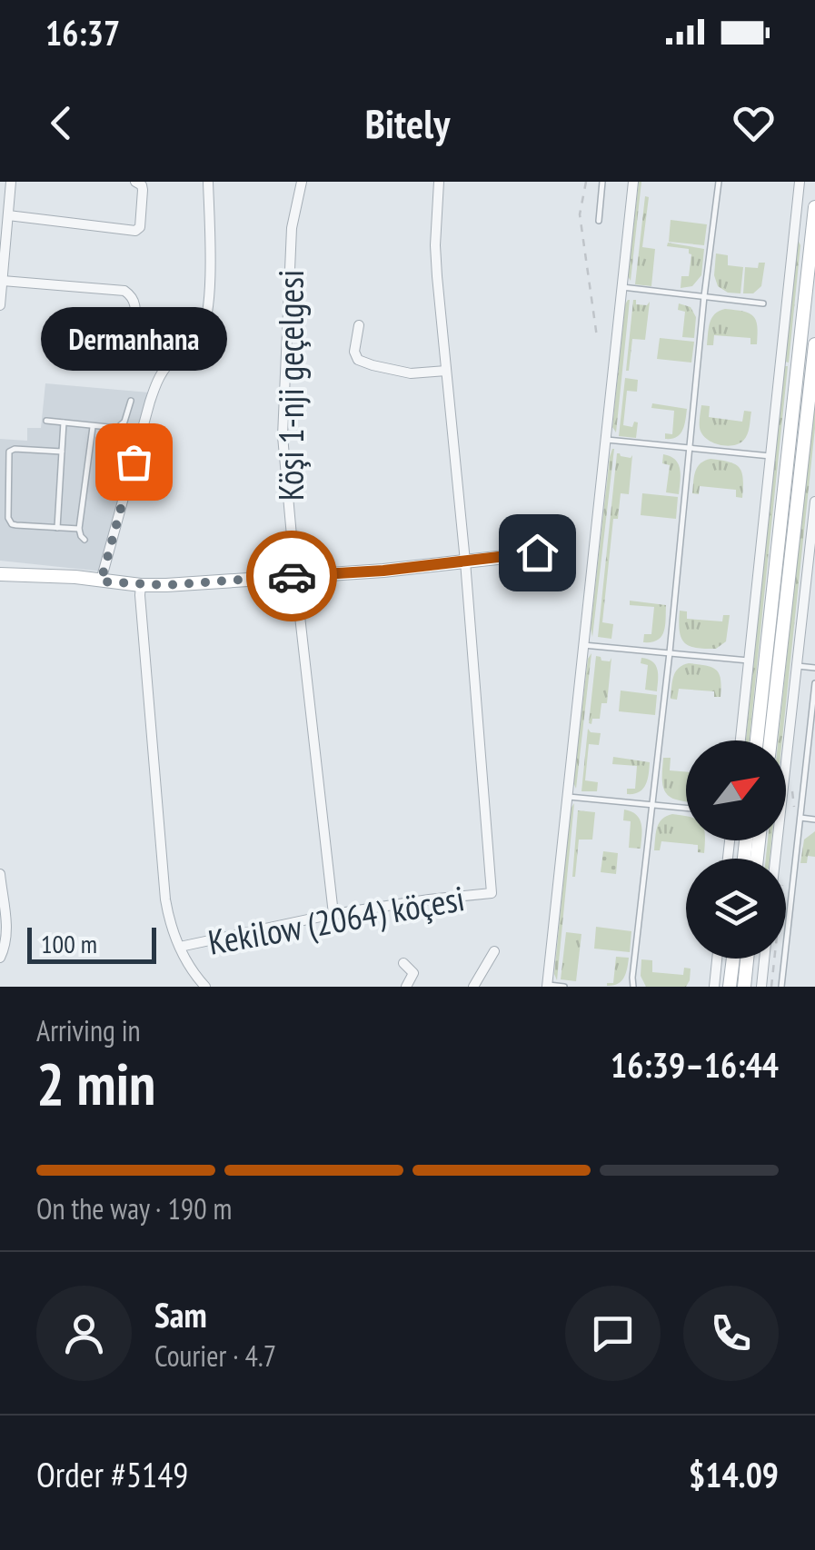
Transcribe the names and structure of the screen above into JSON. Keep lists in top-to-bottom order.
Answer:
{
  "streets": {
    "street": ["Köşi 1-nji geçelgesi", "Kekilow (2064) köçesi"]
  },
  "crossings": [
    ["Köşi 1-nji geçelgesi", "Kekilow (2064) köçesi"]
  ],
  "places": ["Dermanhana"],
  "scale_bar": "100 m",
  "north": "top right",
  "page": {
    "status": "16:37",
    "header": "Bitely",
    "bubble": "Dermanhana",
    "scale": "100 m",
    "heading": ["2 min", "Arriving in", "16:39–16:44"],
    "panel": [
      "Sam",
      "Courier · 4.7",
      "Order #5149",
      "$14.09"
    ],
    "bar": "On the way · 190 m"
  }
}
